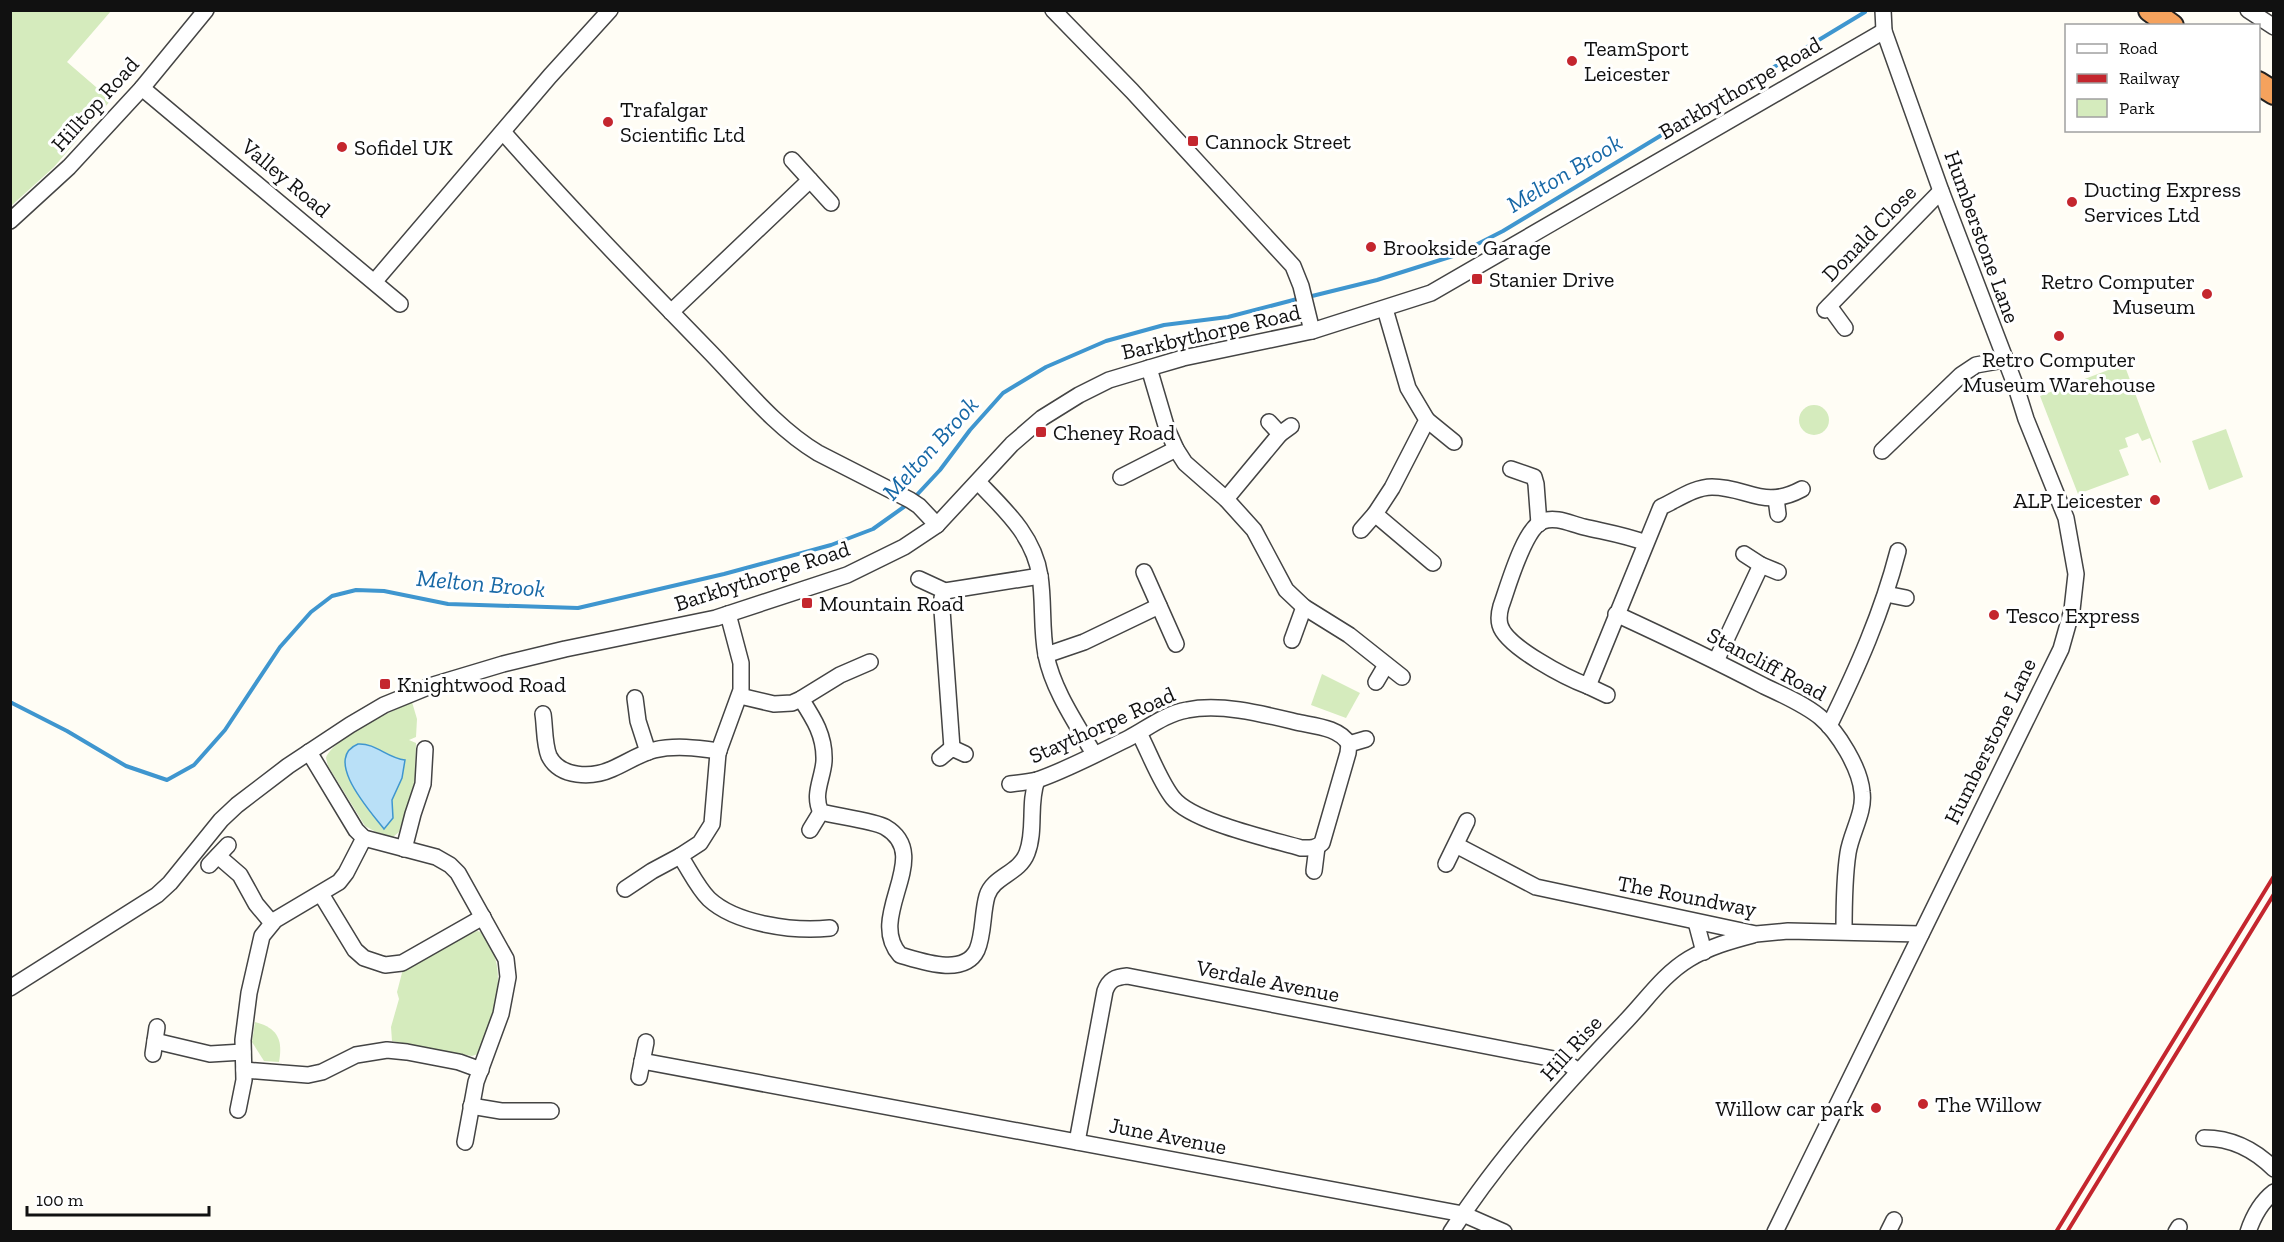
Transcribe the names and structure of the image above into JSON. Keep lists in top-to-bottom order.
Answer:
{
  "streets": {
    "street": [
      "Barkbythorpe Road",
      "Hilltop Road",
      "Valley Road",
      "Donald Close",
      "Humberstone Lane",
      "Stancliff Road",
      "Staythorpe Road",
      "The Roundway",
      "Verdale Avenue",
      "Hill Rise",
      "June Avenue"
    ]
  },
  "crossings": [
    ["Barkbythorpe Road", "Humberstone Lane"],
    ["Hilltop Road", "Valley Road"],
    ["Donald Close", "Humberstone Lane"],
    ["Humberstone Lane", "The Roundway"],
    ["Stancliff Road", "The Roundway"],
    ["The Roundway", "Hill Rise"],
    ["Verdale Avenue", "Hill Rise"],
    ["Verdale Avenue", "June Avenue"],
    ["Hill Rise", "June Avenue"]
  ],
  "water": ["Melton Brook"],
  "places": {
    "other": [
      "TeamSport Leicester",
      "Trafalgar Scientific Ltd",
      "Sofidel UK",
      "Ducting Express Services Ltd",
      "Brookside Garage",
      "Retro Computer Museum",
      "Retro Computer Museum Warehouse",
      "ALP Leicester",
      "Tesco Express",
      "The Willow",
      "Willow car park"
    ],
    "transit": [
      "Cannock Street",
      "Stanier Drive",
      "Cheney Road",
      "Mountain Road",
      "Knightwood Road"
    ]
  },
  "legend": ["Road", "Railway", "Park"],
  "scale_bar": "100 m"
}
